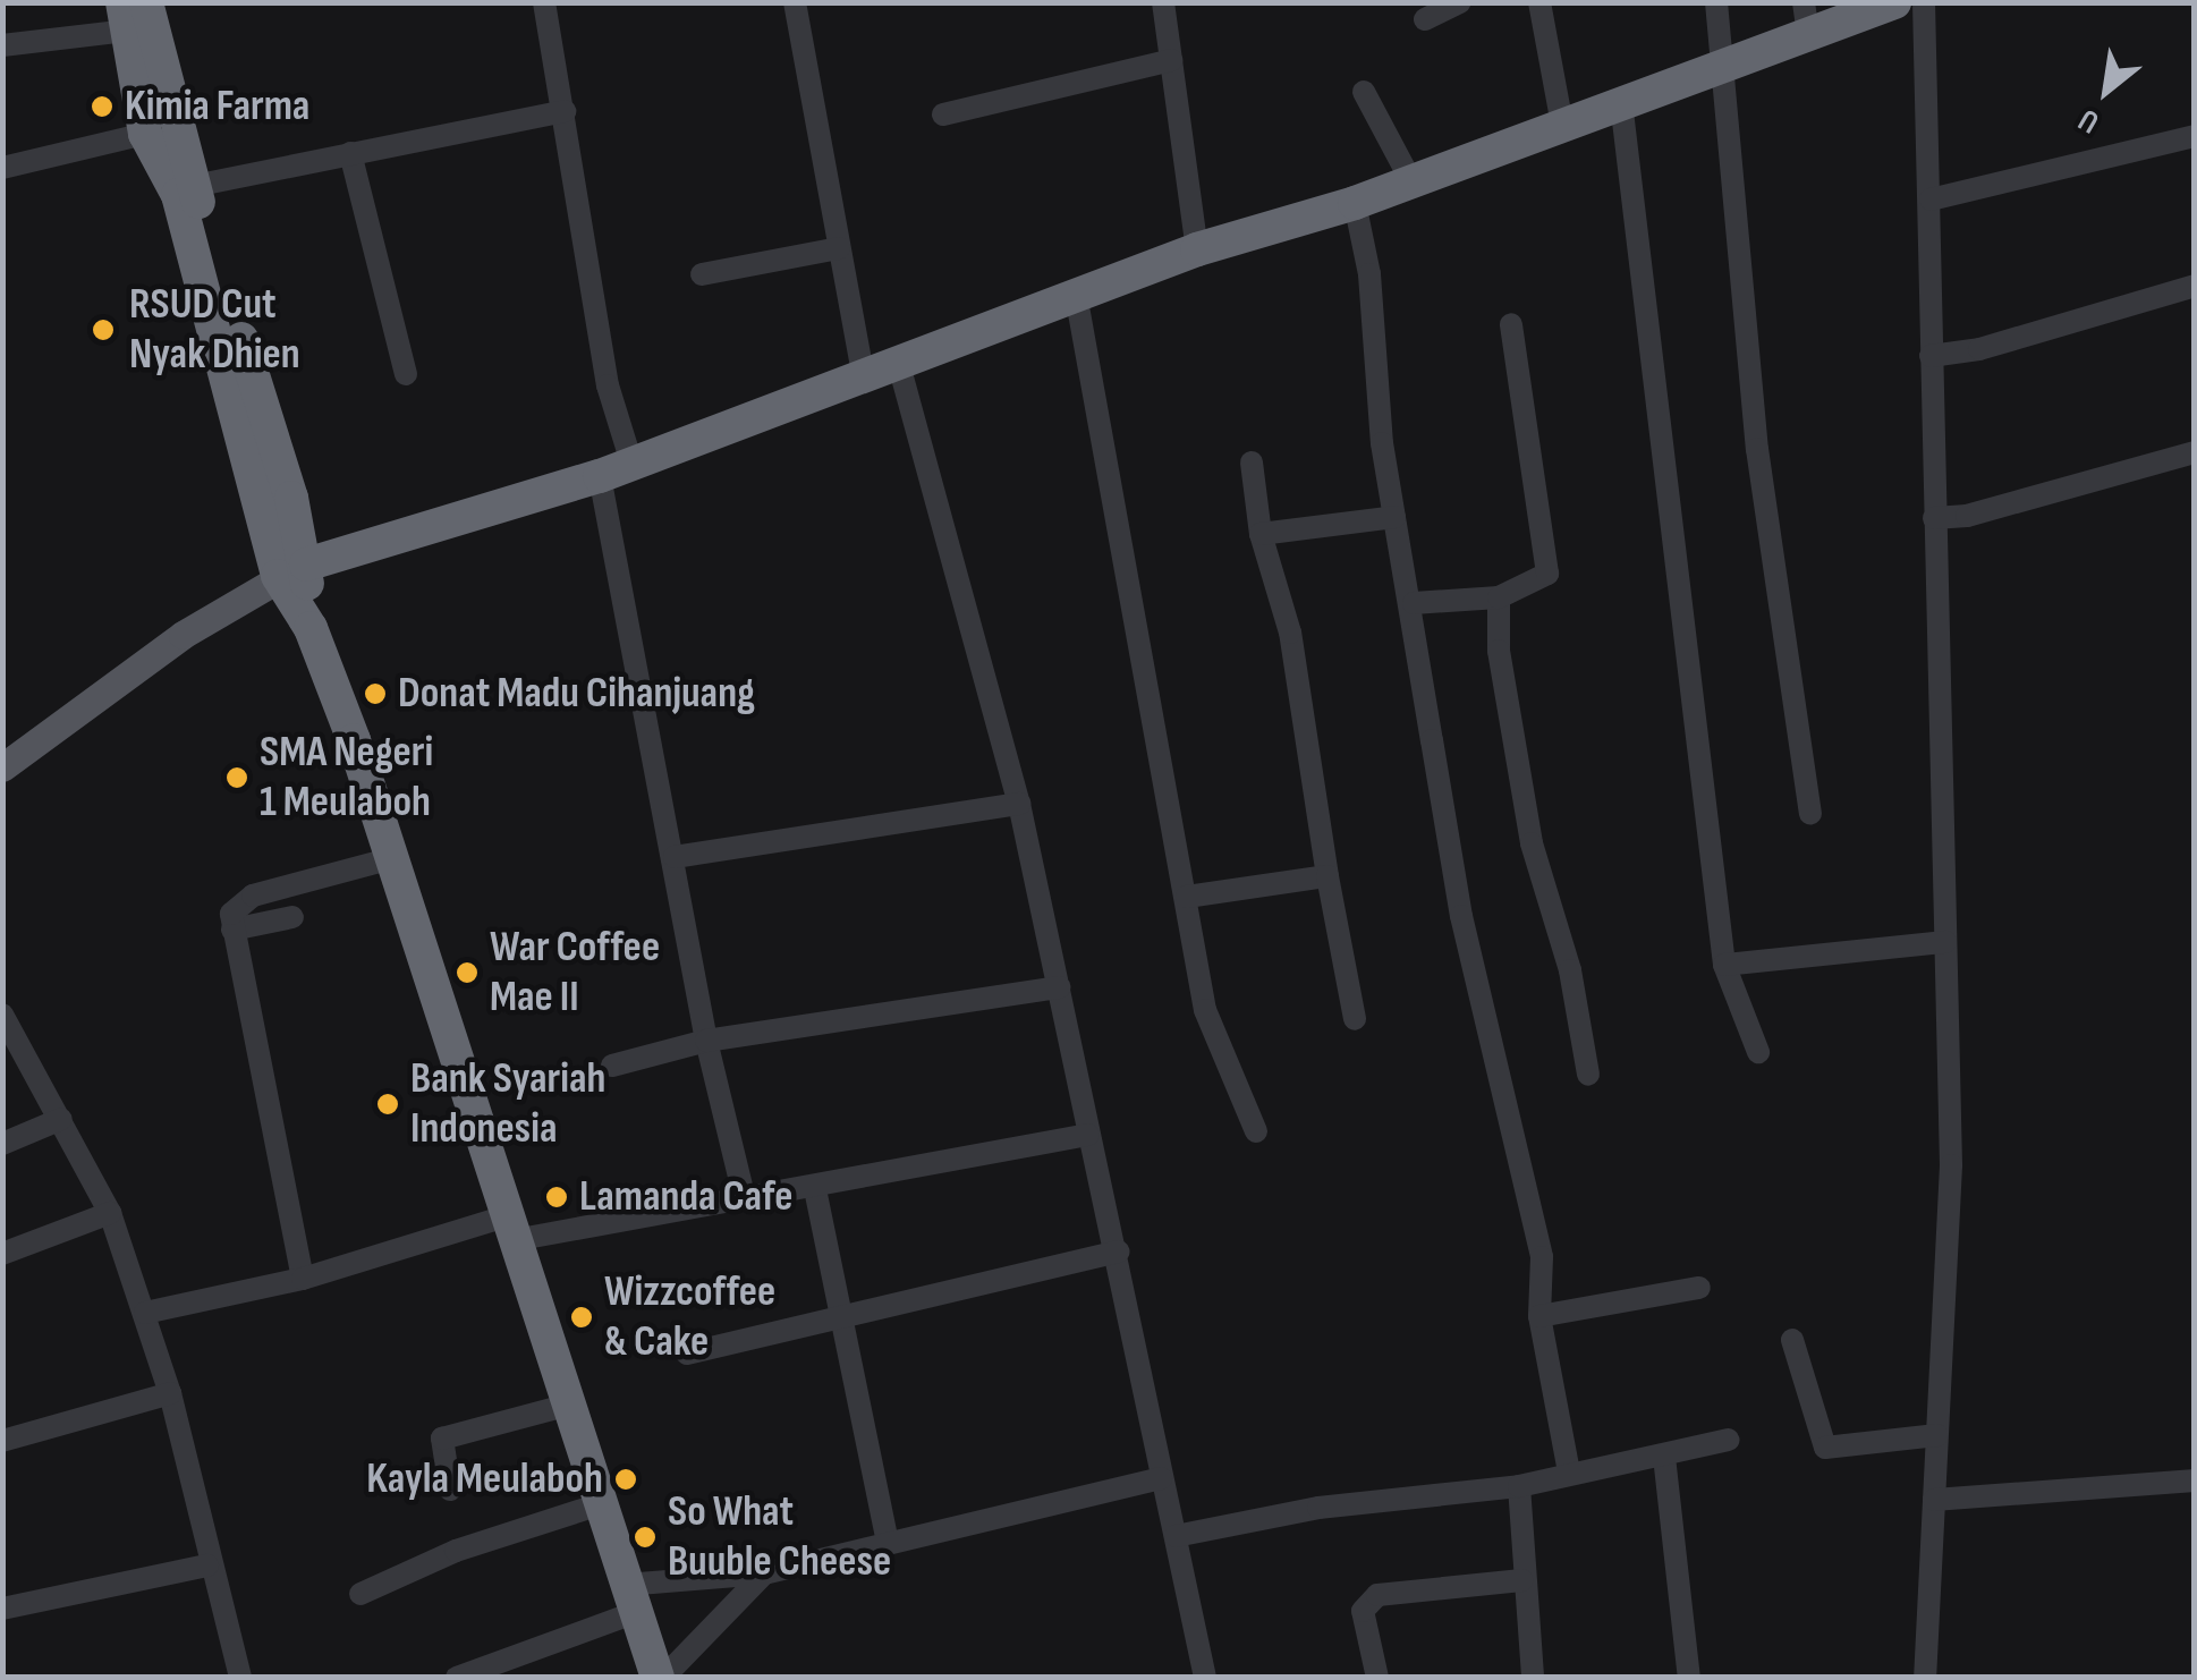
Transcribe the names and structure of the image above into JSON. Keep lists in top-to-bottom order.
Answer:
{
  "places": [
    "Kimia Farma",
    "RSUD Cut Nyak Dhien",
    "Donat Madu Cihanjuang",
    "SMA Negeri 1 Meulaboh",
    "War Coffee Mae II",
    "Bank Syariah Indonesia",
    "Lamanda Cafe",
    "Wizzcoffee & Cake",
    "Kayla Meulaboh",
    "So What Buuble Cheese"
  ],
  "north": "bottom left"
}
